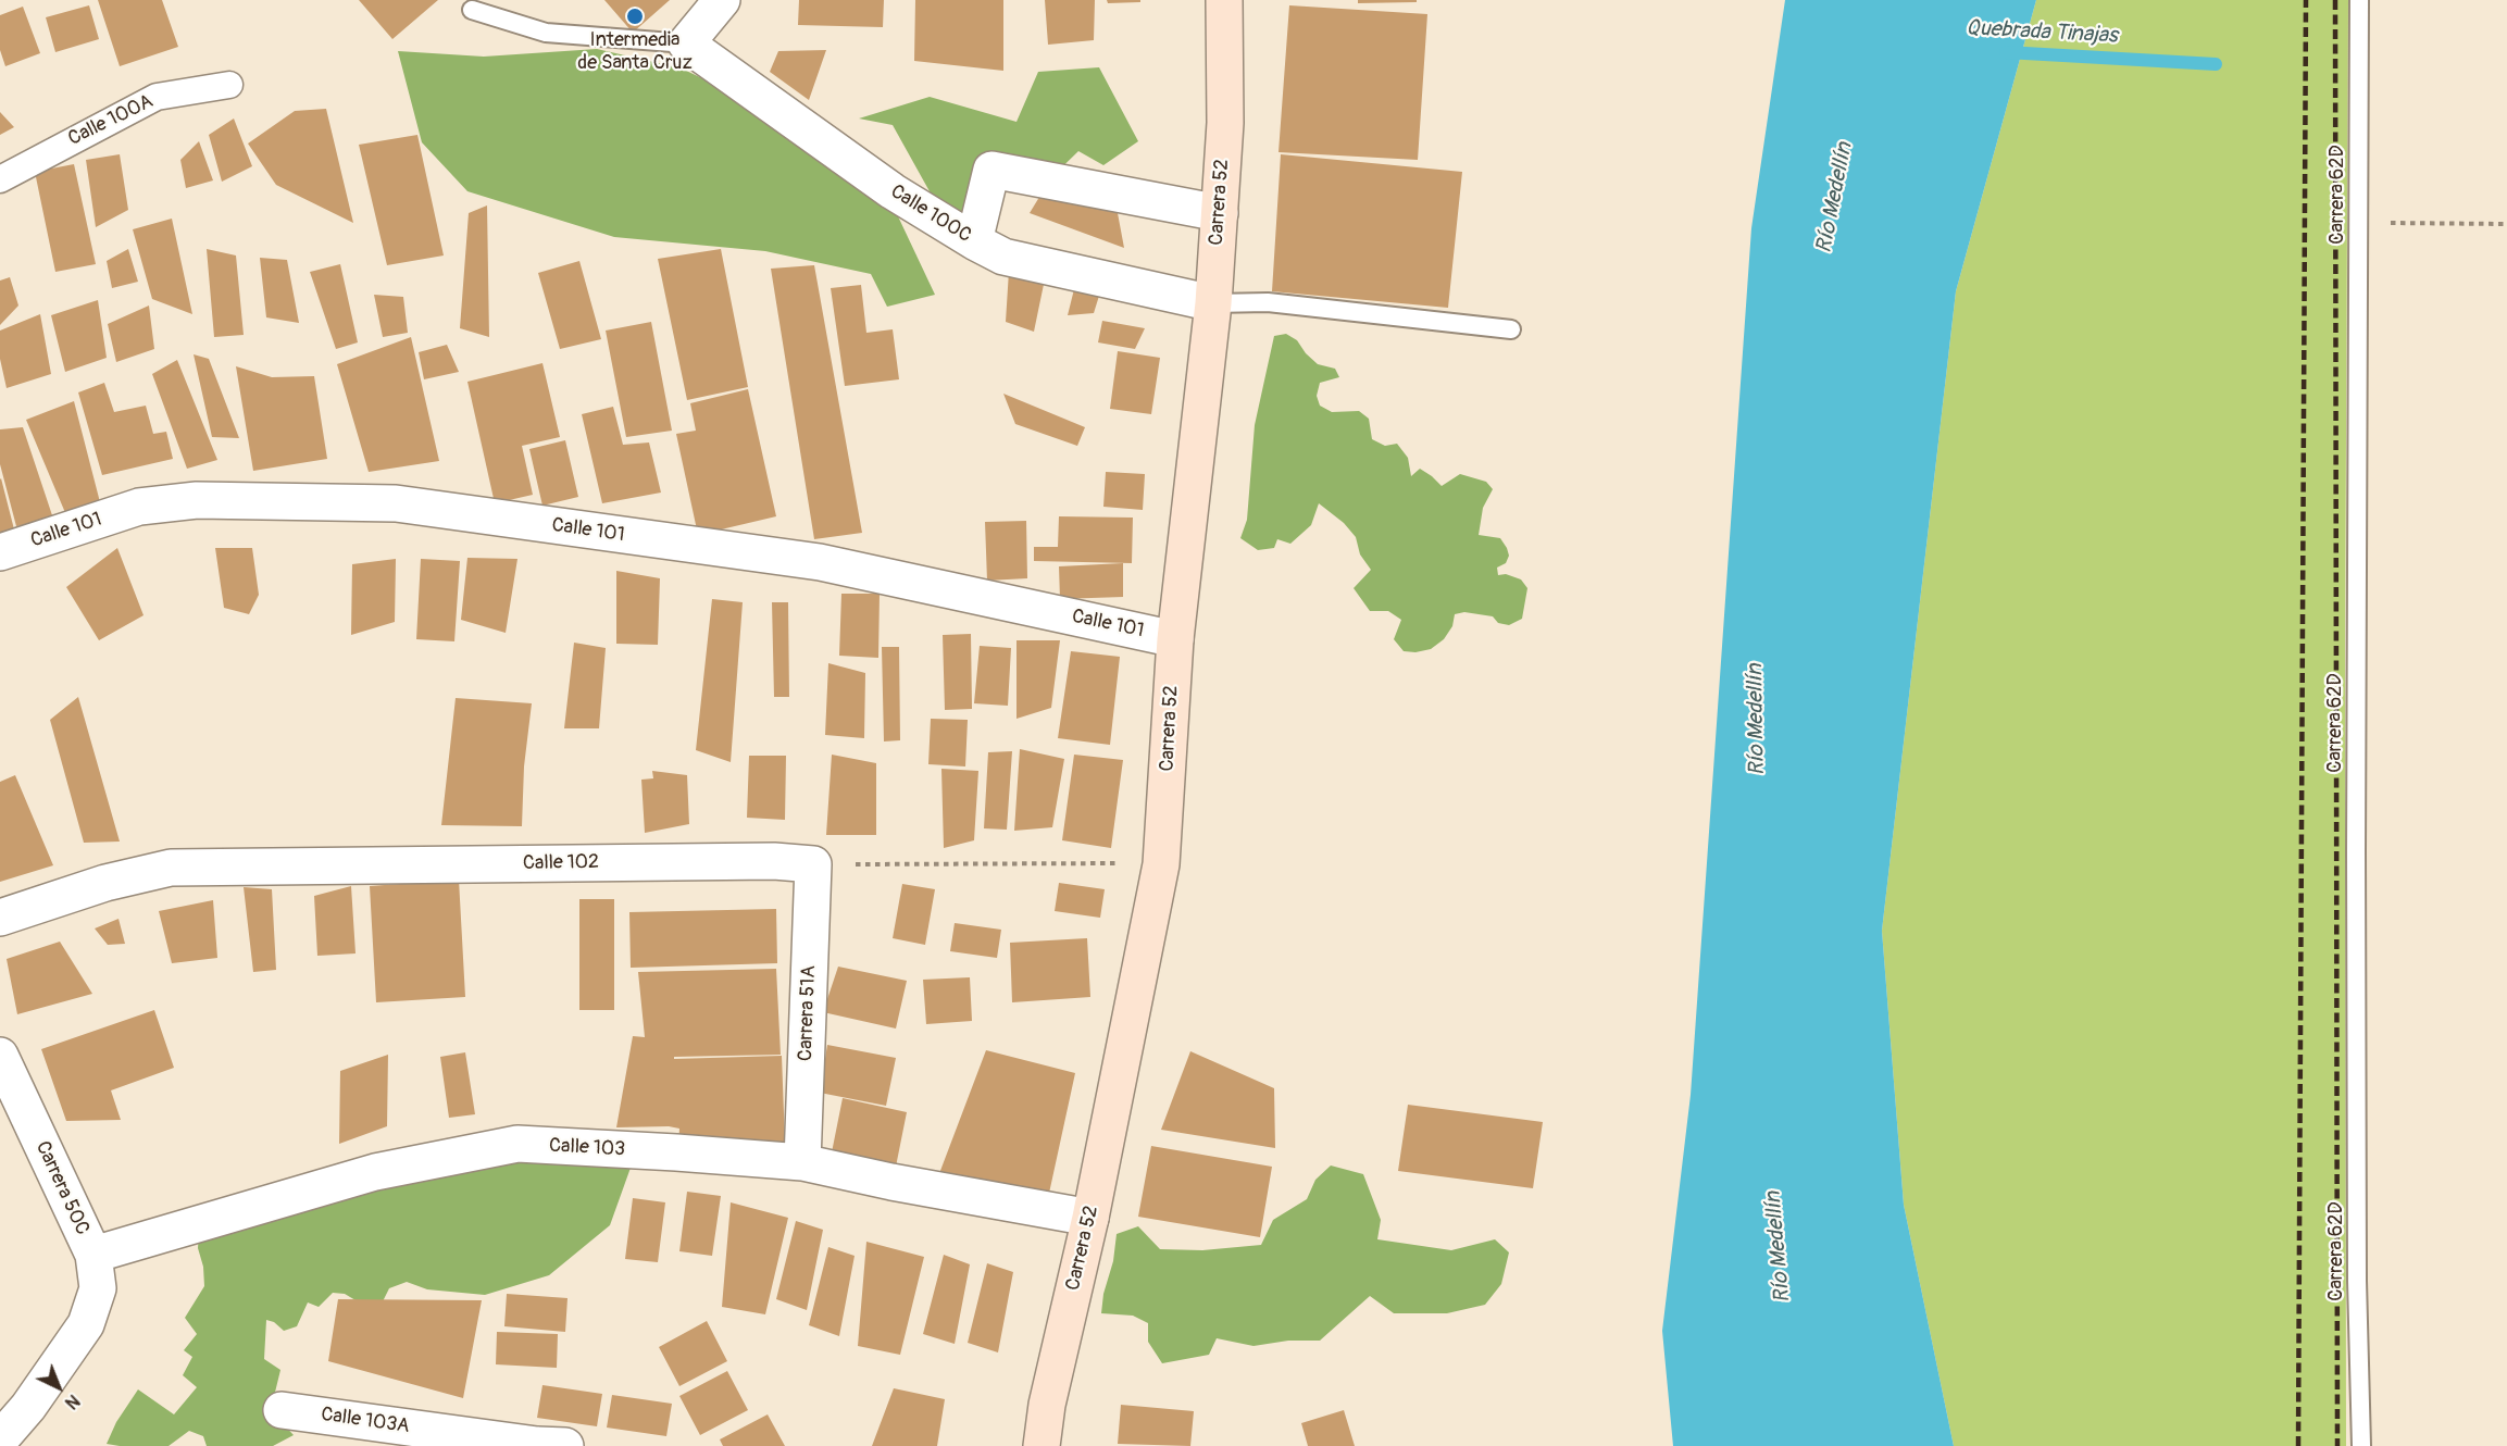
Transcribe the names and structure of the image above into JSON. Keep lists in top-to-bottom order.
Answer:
{
  "streets": {
    "main road": ["Carrera 52"],
    "street": [
      "Calle 100A",
      "Calle 100C",
      "Calle 101",
      "Calle 102",
      "Carrera 51A",
      "Calle 103",
      "Carrera 50C",
      "Calle 103A"
    ],
    "lane": ["Carrera 62D"]
  },
  "crossings": [
    ["Carrera 52", "Calle 100C"],
    ["Carrera 52", "Calle 101"],
    ["Carrera 52", "Calle 103"],
    ["Calle 102", "Carrera 51A"],
    ["Carrera 51A", "Calle 103"],
    ["Calle 103", "Carrera 50C"]
  ],
  "water": ["Quebrada Tinajas", "Río Medellín"],
  "places": ["Intermedia de Santa Cruz"],
  "north": "bottom right"
}
